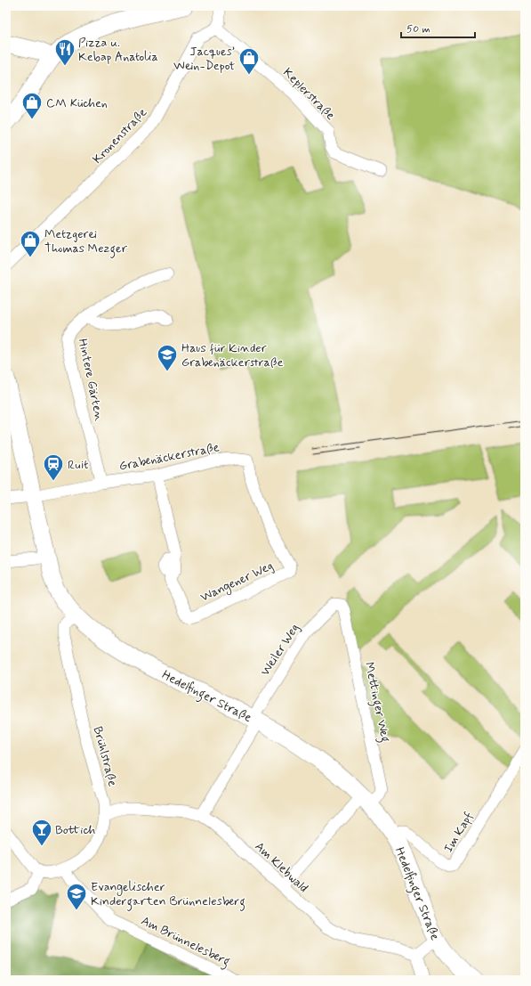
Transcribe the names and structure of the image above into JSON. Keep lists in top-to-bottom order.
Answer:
{
  "streets": {
    "street": [
      "Keplerstraße",
      "Kronenstraße",
      "Hintere Gärten",
      "Grabenäckerstraße",
      "Wangener Weg",
      "Weiler Weg",
      "Hedelfinger Straße",
      "Mettinger Weg",
      "Brühlstraße",
      "Im Kapf",
      "Am Klebwald",
      "Am Brünnelesberg"
    ]
  },
  "crossings": [
    ["Keplerstraße", "Kronenstraße"],
    ["Hintere Gärten", "Grabenäckerstraße"],
    ["Grabenäckerstraße", "Wangener Weg"],
    ["Grabenäckerstraße", "Hedelfinger Straße"],
    ["Weiler Weg", "Hedelfinger Straße"],
    ["Weiler Weg", "Mettinger Weg"],
    ["Weiler Weg", "Am Klebwald"],
    ["Hedelfinger Straße", "Mettinger Weg"],
    ["Hedelfinger Straße", "Brühlstraße"],
    ["Hedelfinger Straße", "Im Kapf"],
    ["Mettinger Weg", "Am Klebwald"],
    ["Brühlstraße", "Am Klebwald"],
    ["Brühlstraße", "Am Brünnelesberg"]
  ],
  "places": {
    "restaurant": ["Pizza u. Kebap Anatolia"],
    "shop": ["Jacques’ Wein-Depot", "CM Küchen", "Metzgerei Thomas Mezger"],
    "school or university": ["Haus für Kinder Grabenäckerstraße", "Evangelischer Kindergarten Brünnelesberg"],
    "station": ["Ruit"],
    "bar": ["Bottich"]
  },
  "scale_bar": "50 m"
}
